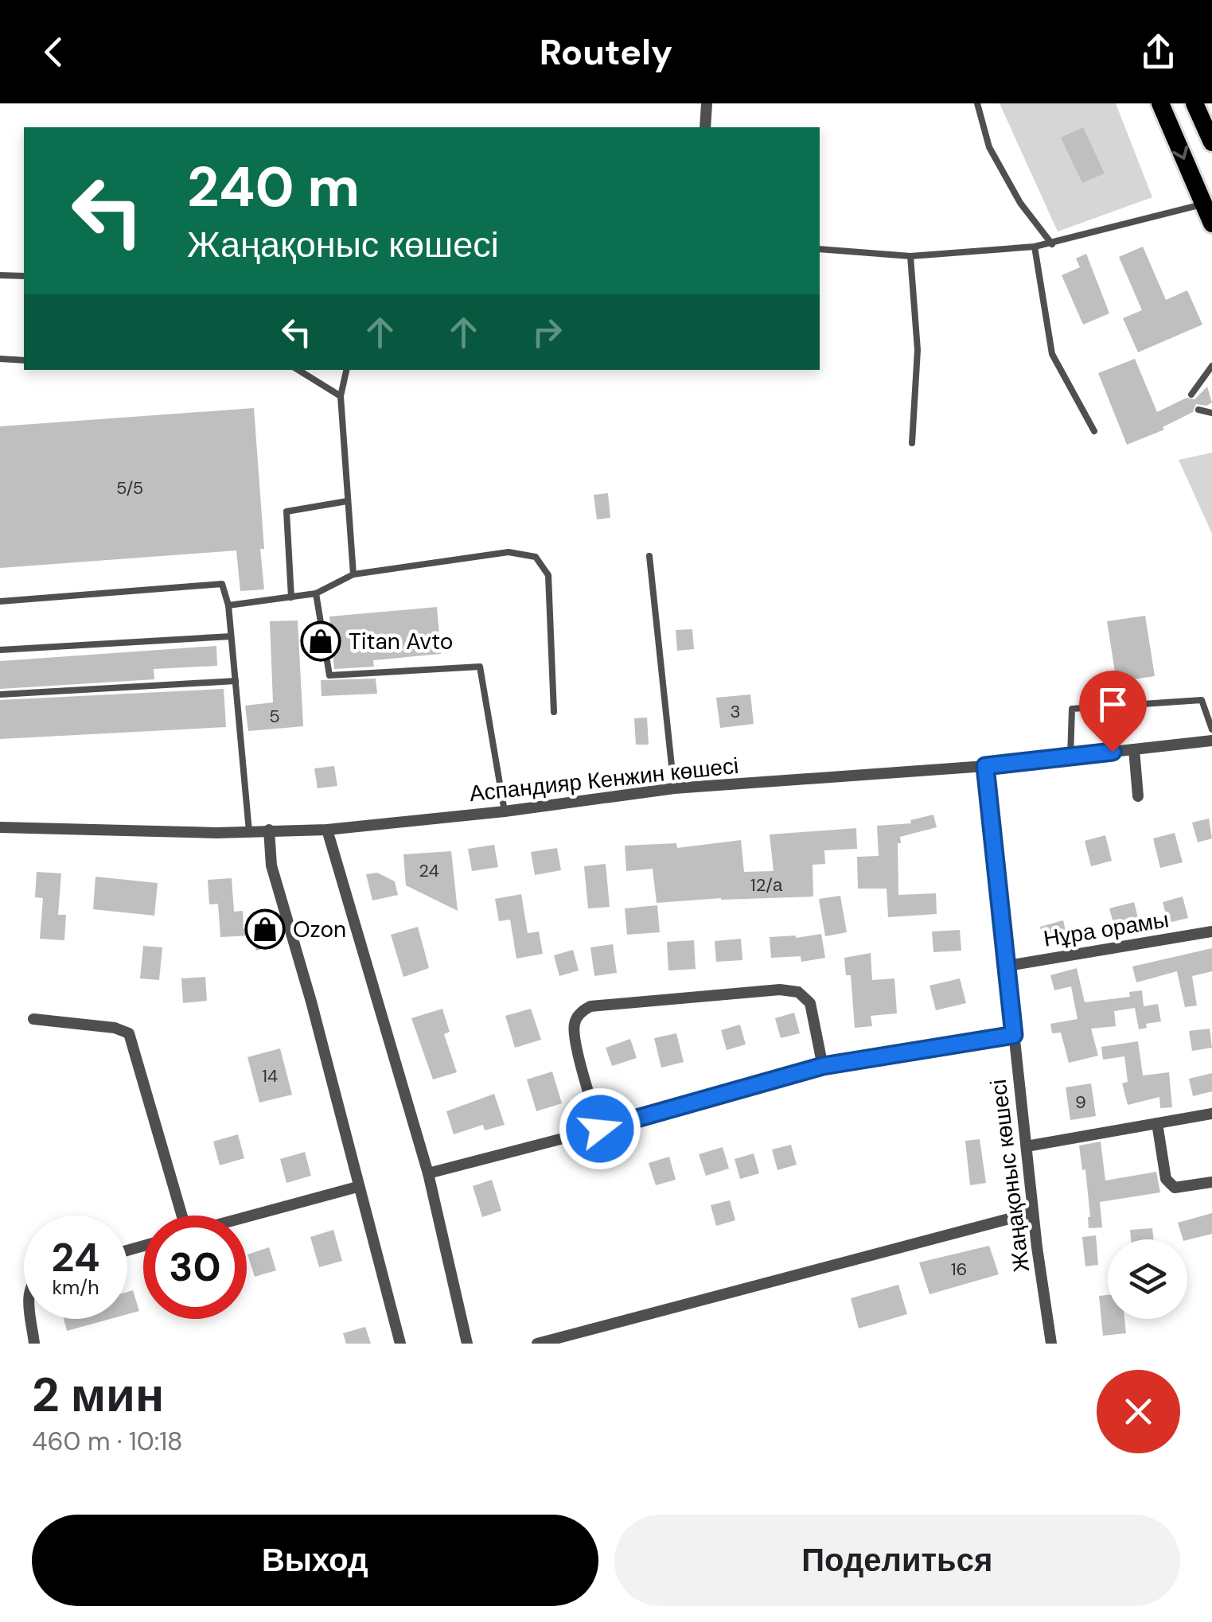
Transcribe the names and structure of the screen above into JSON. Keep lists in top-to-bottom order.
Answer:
{
  "streets": {
    "street": ["Аспандияр Кенжин көшесі", "Нұра орамы", "Жаңақоныс көшесі"]
  },
  "crossings": [
    ["Аспандияр Кенжин көшесі", "Жаңақоныс көшесі"],
    ["Нұра орамы", "Жаңақоныс көшесі"]
  ],
  "places": {
    "shop": ["Titan Avto", "Ozon"]
  },
  "house_numbers": [
    "5/5",
    "3",
    "5",
    "24",
    "12/а",
    "14",
    "9",
    "16"
  ],
  "page": {
    "header": "Routely",
    "turn": ["240 m", "Жаңақоныс көшесі"],
    "speed": "24 km/h",
    "limit": "30",
    "heading": ["2 мин", "460 m · 10:18"],
    "buttons": ["Выход", "Поделиться"]
  }
}
